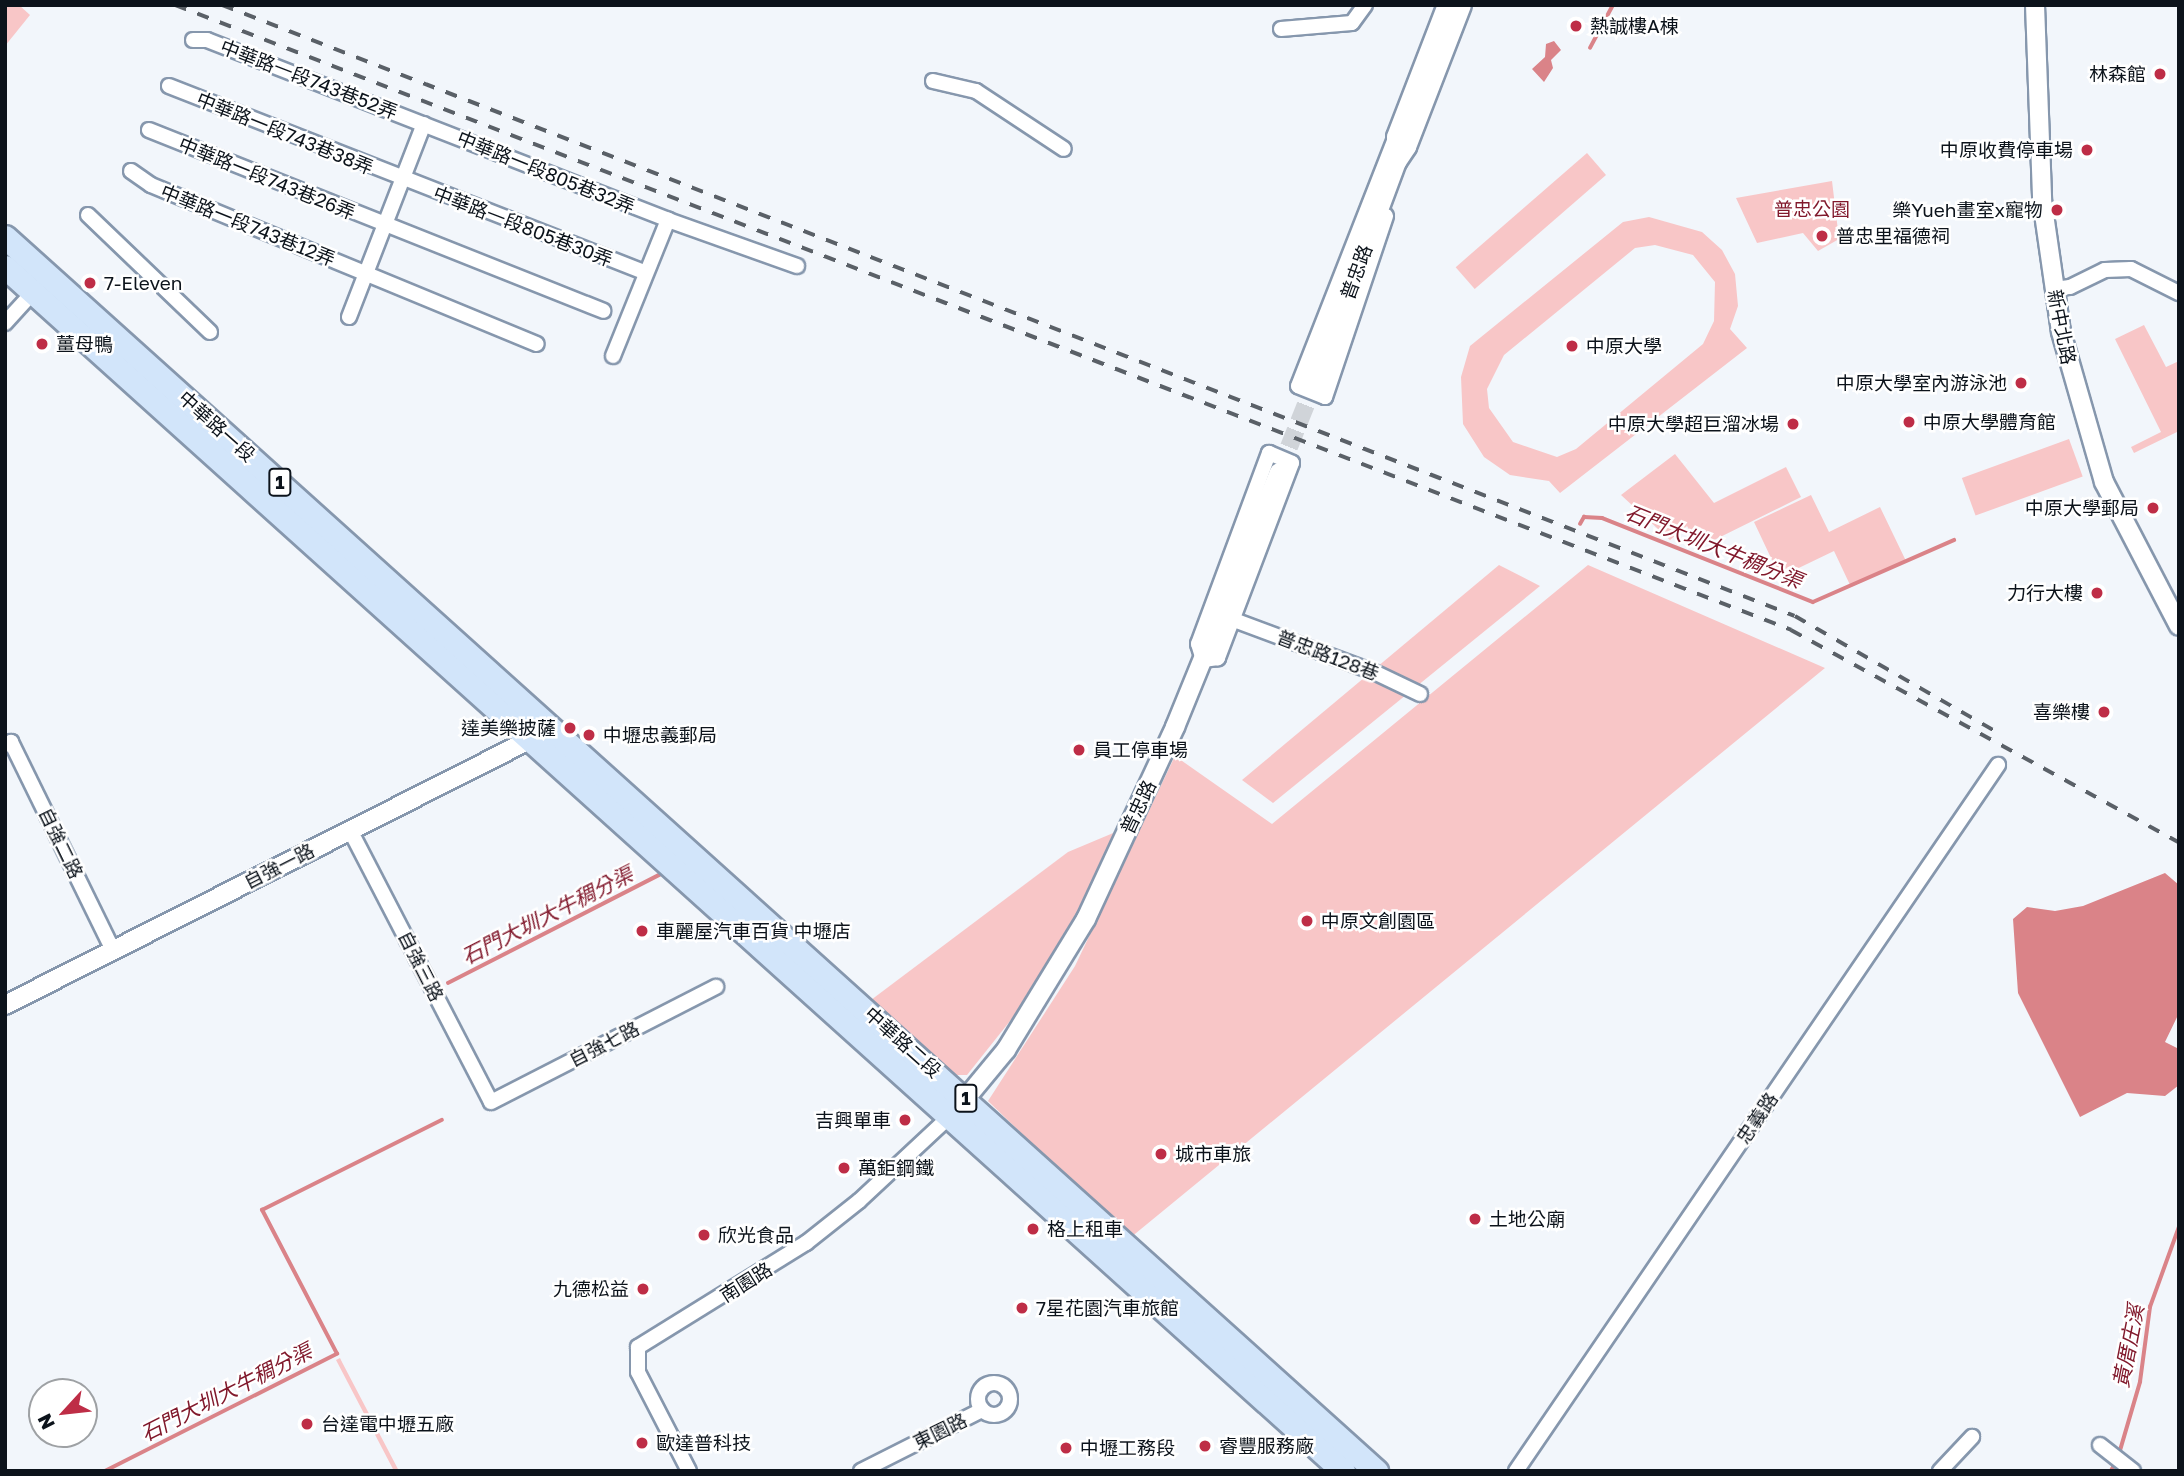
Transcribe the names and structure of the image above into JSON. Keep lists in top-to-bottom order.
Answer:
{
  "streets": {
    "main road": ["中華路一段", "1", "中華路二段"],
    "street": [
      "中華路一段743巷52弄",
      "中華路一段743巷38弄",
      "中華路一段805巷32弄",
      "中華路一段743巷26弄",
      "中華路一段743巷12弄",
      "中華路一段805巷30弄",
      "普忠路",
      "新中北路",
      "普忠路128巷",
      "自強二路",
      "自強一路",
      "自強三路",
      "自強七路",
      "忠義路",
      "南園路",
      "東園路"
    ]
  },
  "crossings": [
    ["中華路一段743巷52弄", "中華路一段805巷32弄"],
    ["中華路一段743巷38弄", "中華路一段805巷30弄"],
    ["普忠路", "中華路二段"],
    ["普忠路", "南園路"],
    ["中華路一段", "自強一路"],
    ["中華路一段", "中華路二段"],
    ["自強二路", "自強一路"],
    ["自強一路", "自強三路"],
    ["自強一路", "中華路二段"],
    ["自強三路", "自強七路"],
    ["中華路二段", "南園路"]
  ],
  "water": ["石門大圳大牛稠分渠", "黃厝庄溪"],
  "parks": ["普忠公園"],
  "places": [
    "熱誠樓A棟",
    "林森館",
    "中原收費停車場",
    "樂Yueh畫室x寵物",
    "普忠里福德祠",
    "7-Eleven",
    "薑母鴨",
    "中原大學",
    "中原大學室內游泳池",
    "中原大學體育館",
    "中原大學超巨溜冰場",
    "中原大學郵局",
    "力行大樓",
    "喜樂樓",
    "達美樂披薩",
    "中壢忠義郵局",
    "員工停車場",
    "中原文創園區",
    "車麗屋汽車百貨 中壢店",
    "吉興單車",
    "城市車旅",
    "萬鉅鋼鐵",
    "土地公廟",
    "格上租車",
    "欣光食品",
    "九德松益",
    "7星花園汽車旅館",
    "台達電中壢五廠",
    "歐達普科技",
    "睿豐服務廠",
    "中壢工務段"
  ],
  "north": "bottom left"
}
